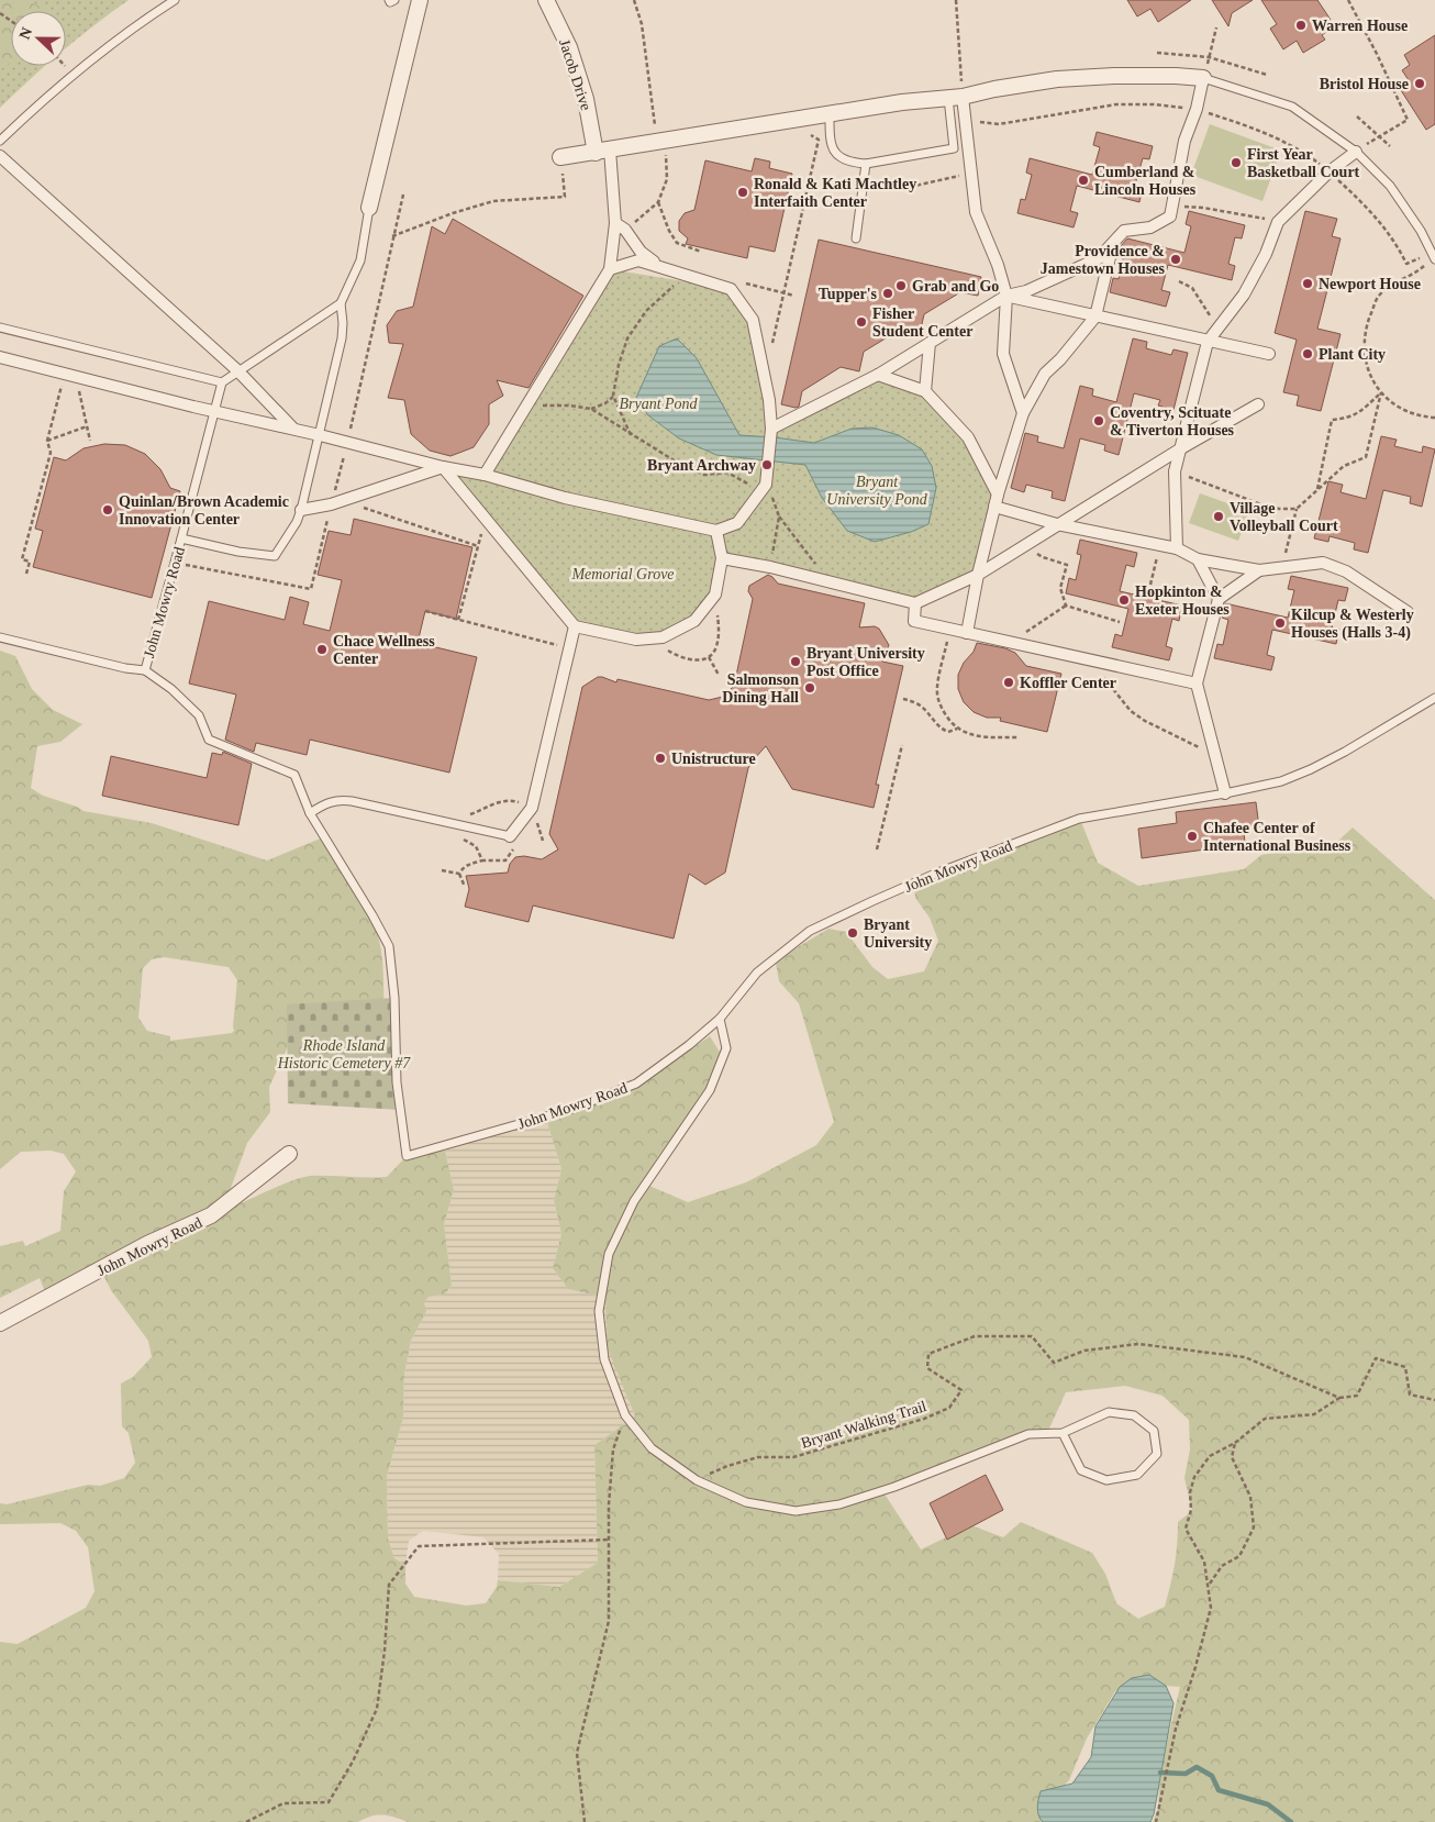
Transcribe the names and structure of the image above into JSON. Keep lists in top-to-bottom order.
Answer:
{
  "streets": {
    "street": ["Jacob Drive", "John Mowry Road"],
    "path": ["Bryant Walking Trail"]
  },
  "parks": [
    "Bryant Pond",
    "Bryant University Pond",
    "Memorial Grove",
    "Rhode Island Historic Cemetery #7"
  ],
  "places": [
    "Warren House",
    "Bristol House",
    "First Year Basketball Court",
    "Cumberland & Lincoln Houses",
    "Ronald & Kati Machtley Interfaith Center",
    "Providence & Jamestown Houses",
    "Newport House",
    "Grab and Go",
    "Tupper's",
    "Fisher Student Center",
    "Plant City",
    "Coventry, Scituate & Tiverton Houses",
    "Bryant Archway",
    "Quinlan/Brown Academic Innovation Center",
    "Village Volleyball Court",
    "Hopkinton & Exeter Houses",
    "Kilcup & Westerly Houses (Halls 3-4)",
    "Chace Wellness Center",
    "Bryant University Post Office",
    "Koffler Center",
    "Salmonson Dining Hall",
    "Unistructure",
    "Chafee Center of International Business",
    "Bryant University"
  ],
  "north": "left"
}
